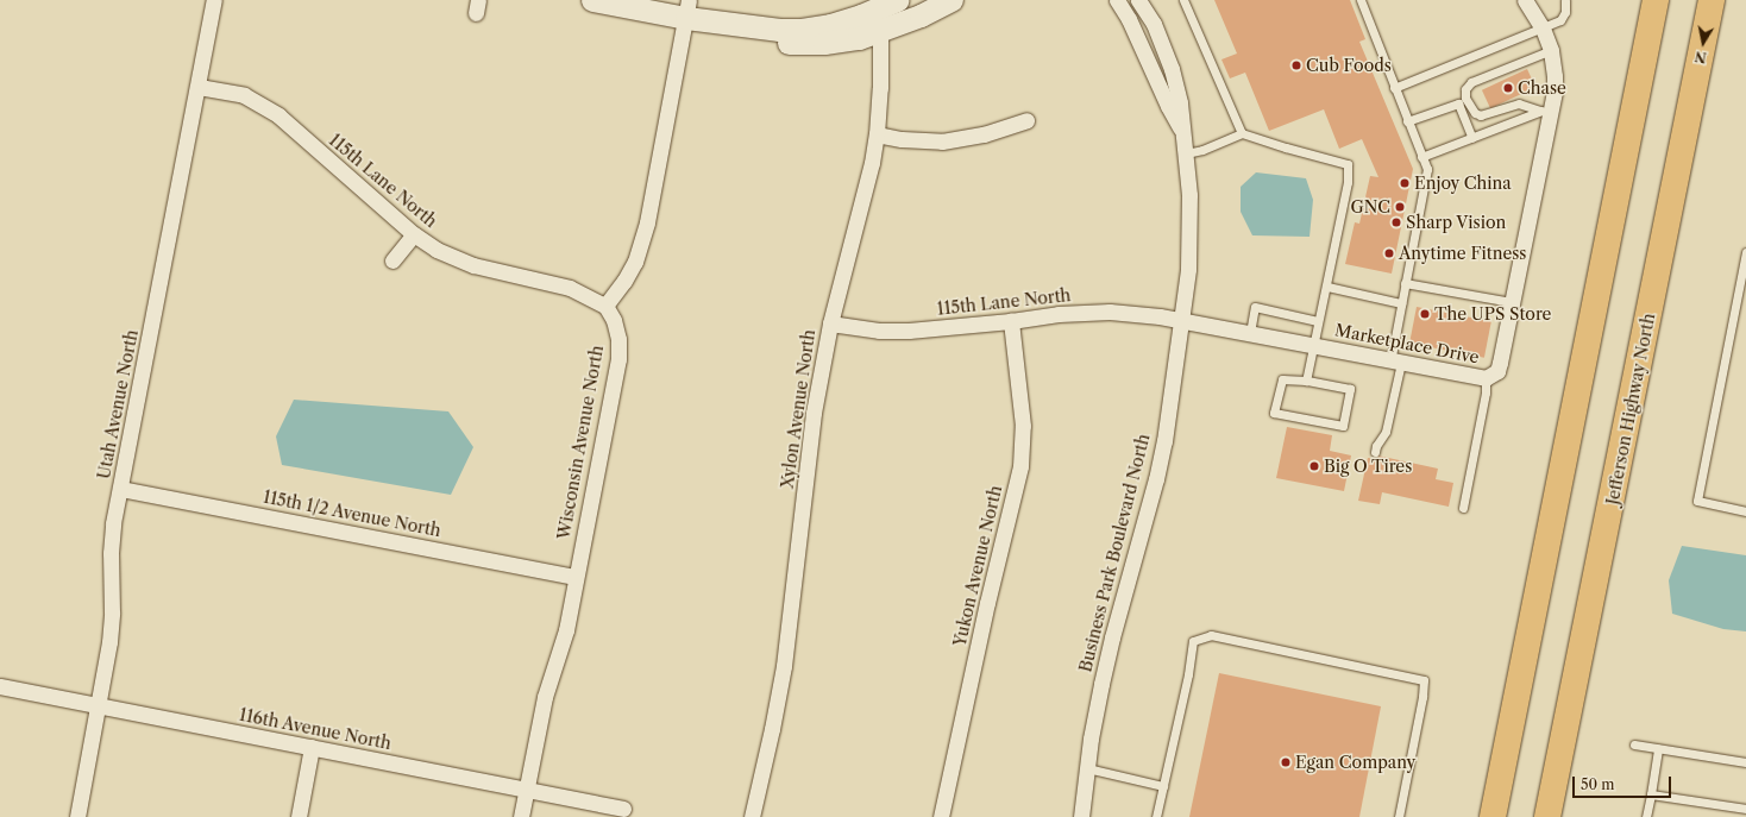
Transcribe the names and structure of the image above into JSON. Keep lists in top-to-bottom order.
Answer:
{
  "streets": {
    "highway": ["Jefferson Highway North"],
    "street": [
      "115th Lane North",
      "Marketplace Drive",
      "Utah Avenue North",
      "Xylon Avenue North",
      "Wisconsin Avenue North",
      "115th 1/2 Avenue North",
      "Business Park Boulevard North",
      "Yukon Avenue North",
      "116th Avenue North"
    ]
  },
  "crossings": [
    ["115th Lane North", "Marketplace Drive"],
    ["115th Lane North", "Utah Avenue North"],
    ["115th Lane North", "Xylon Avenue North"],
    ["115th Lane North", "Wisconsin Avenue North"],
    ["115th Lane North", "Business Park Boulevard North"],
    ["115th Lane North", "Yukon Avenue North"],
    ["Marketplace Drive", "Business Park Boulevard North"],
    ["Utah Avenue North", "115th 1/2 Avenue North"],
    ["Utah Avenue North", "116th Avenue North"],
    ["Wisconsin Avenue North", "115th 1/2 Avenue North"],
    ["Wisconsin Avenue North", "116th Avenue North"]
  ],
  "places": [
    "Cub Foods",
    "Chase",
    "Enjoy China",
    "GNC",
    "Sharp Vision",
    "Anytime Fitness",
    "The UPS Store",
    "Big O Tires",
    "Egan Company"
  ],
  "scale_bar": "50 m",
  "north": "bottom"
}
